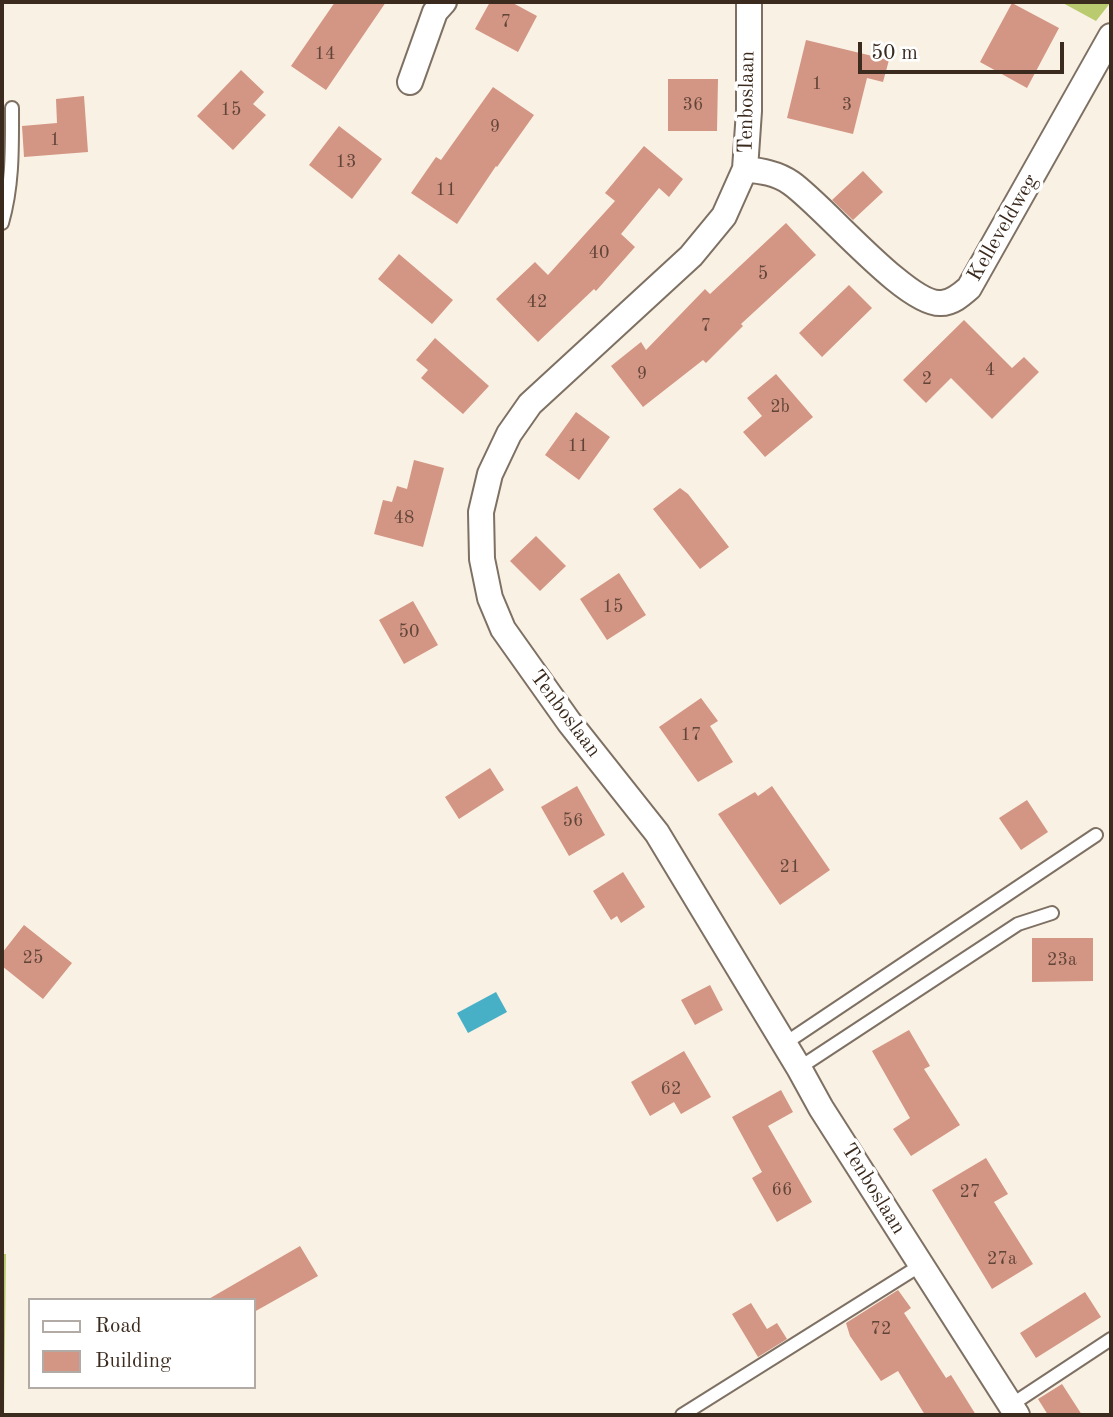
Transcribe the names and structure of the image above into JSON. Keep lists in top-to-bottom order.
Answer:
{
  "streets": {
    "street": ["Tenboslaan", "Kelleveldweg"]
  },
  "crossings": [
    ["Tenboslaan", "Kelleveldweg"]
  ],
  "house_numbers": [
    "7",
    "14",
    "1",
    "36",
    "3",
    "15",
    "9",
    "1",
    "13",
    "11",
    "40",
    "5",
    "42",
    "7",
    "4",
    "9",
    "2",
    "2b",
    "11",
    "48",
    "15",
    "50",
    "17",
    "56",
    "21",
    "25",
    "23a",
    "62",
    "66",
    "27",
    "27a",
    "72"
  ],
  "legend": ["Road", "Building"],
  "scale_bar": "50 m"
}
